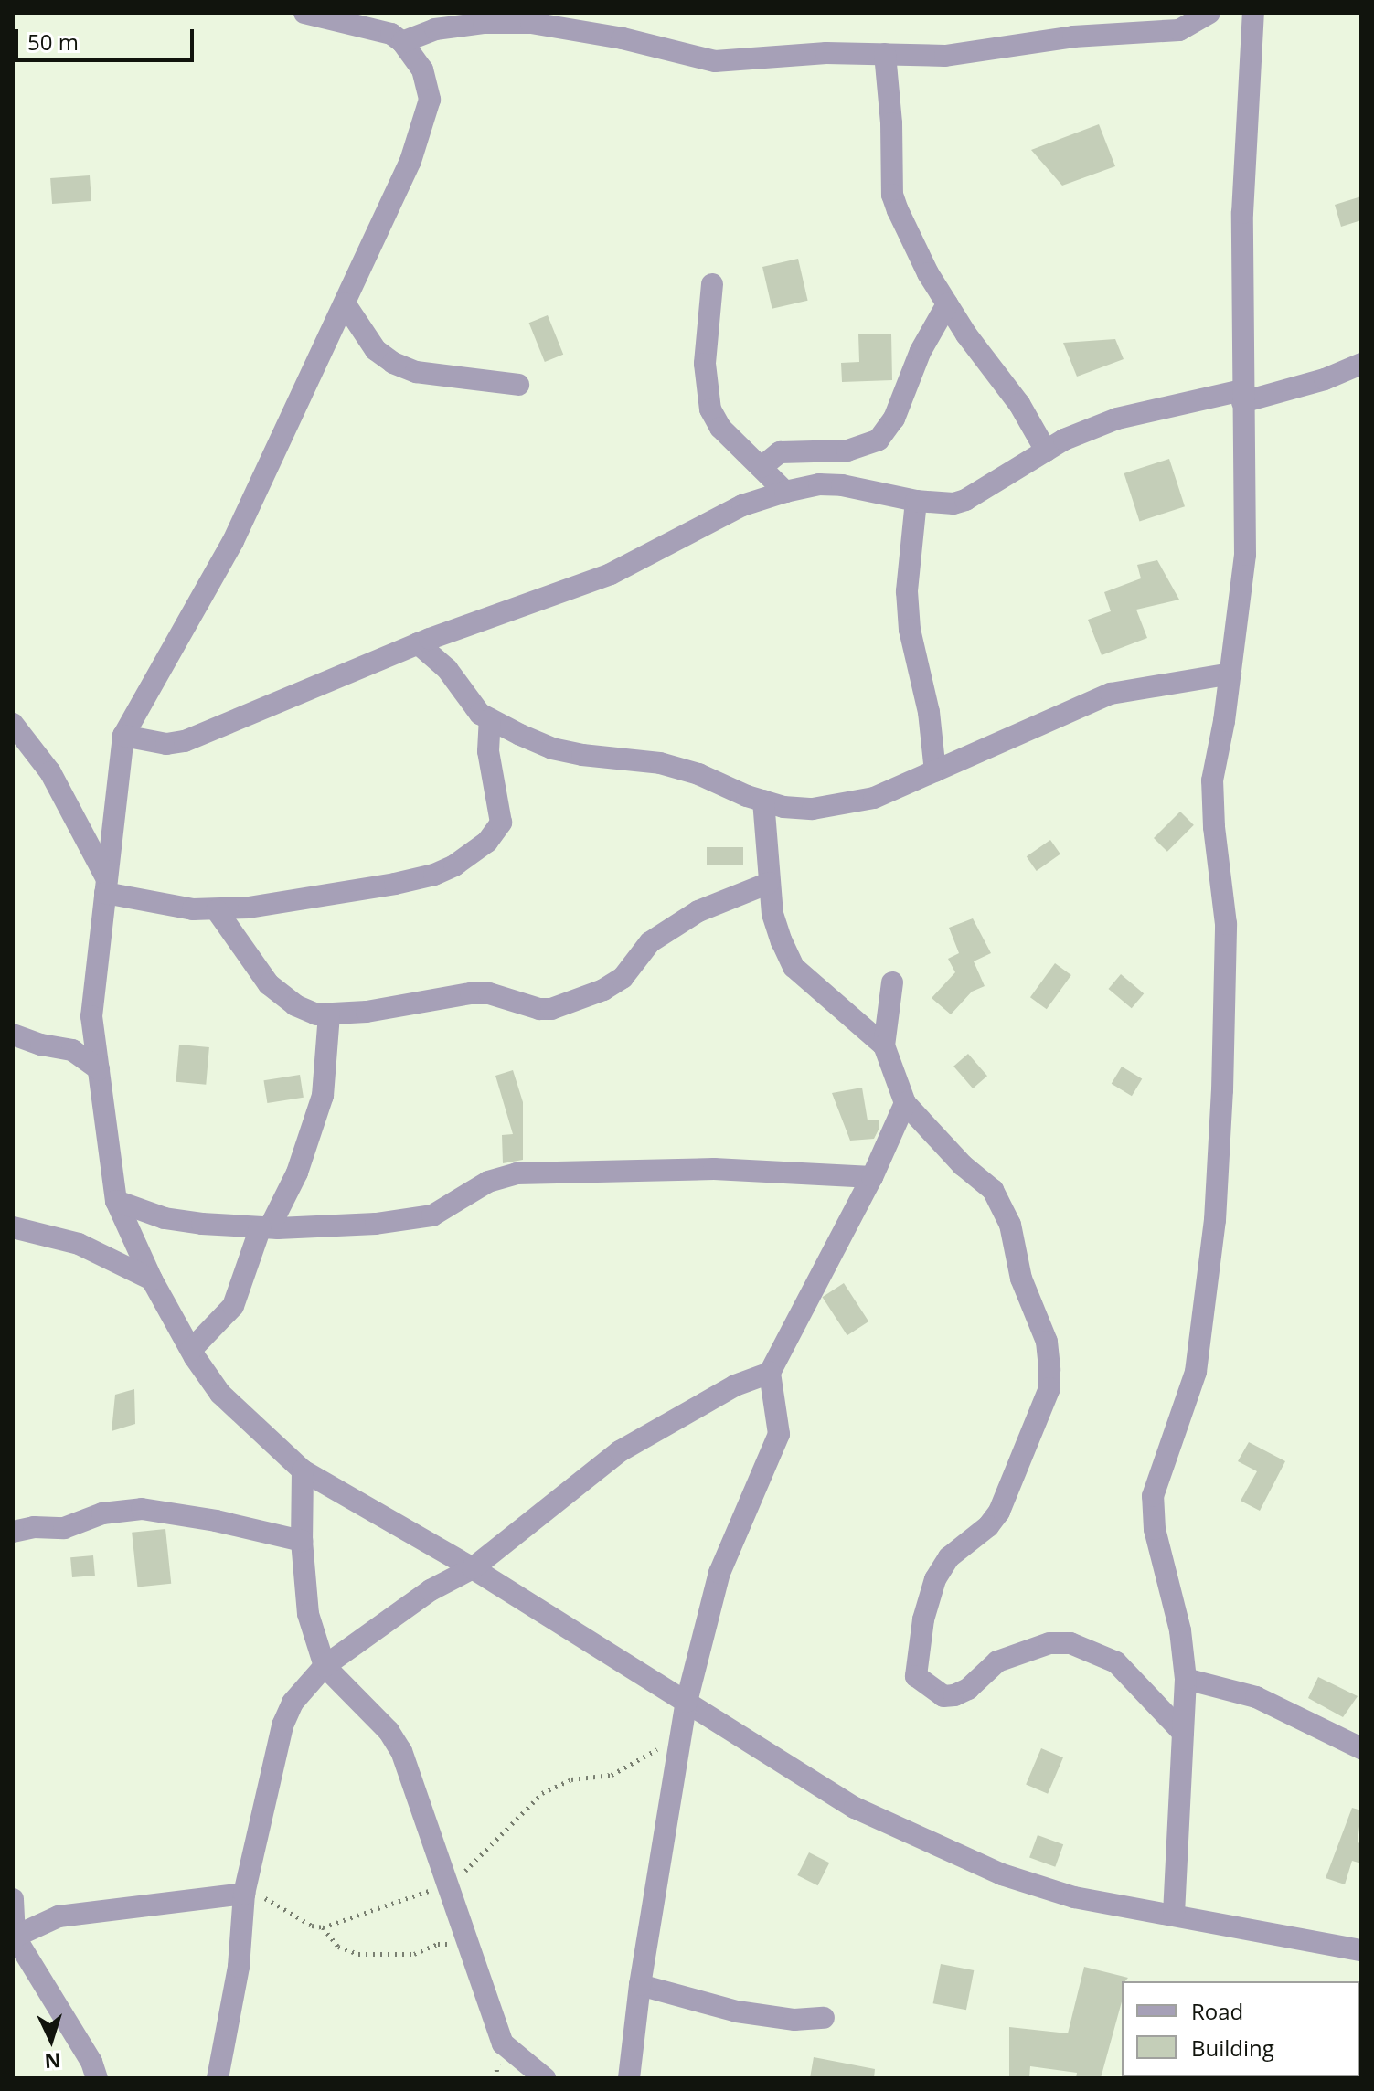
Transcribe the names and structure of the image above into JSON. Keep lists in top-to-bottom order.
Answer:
{
  "legend": ["Road", "Building"],
  "scale_bar": "50 m",
  "north": "bottom"
}
